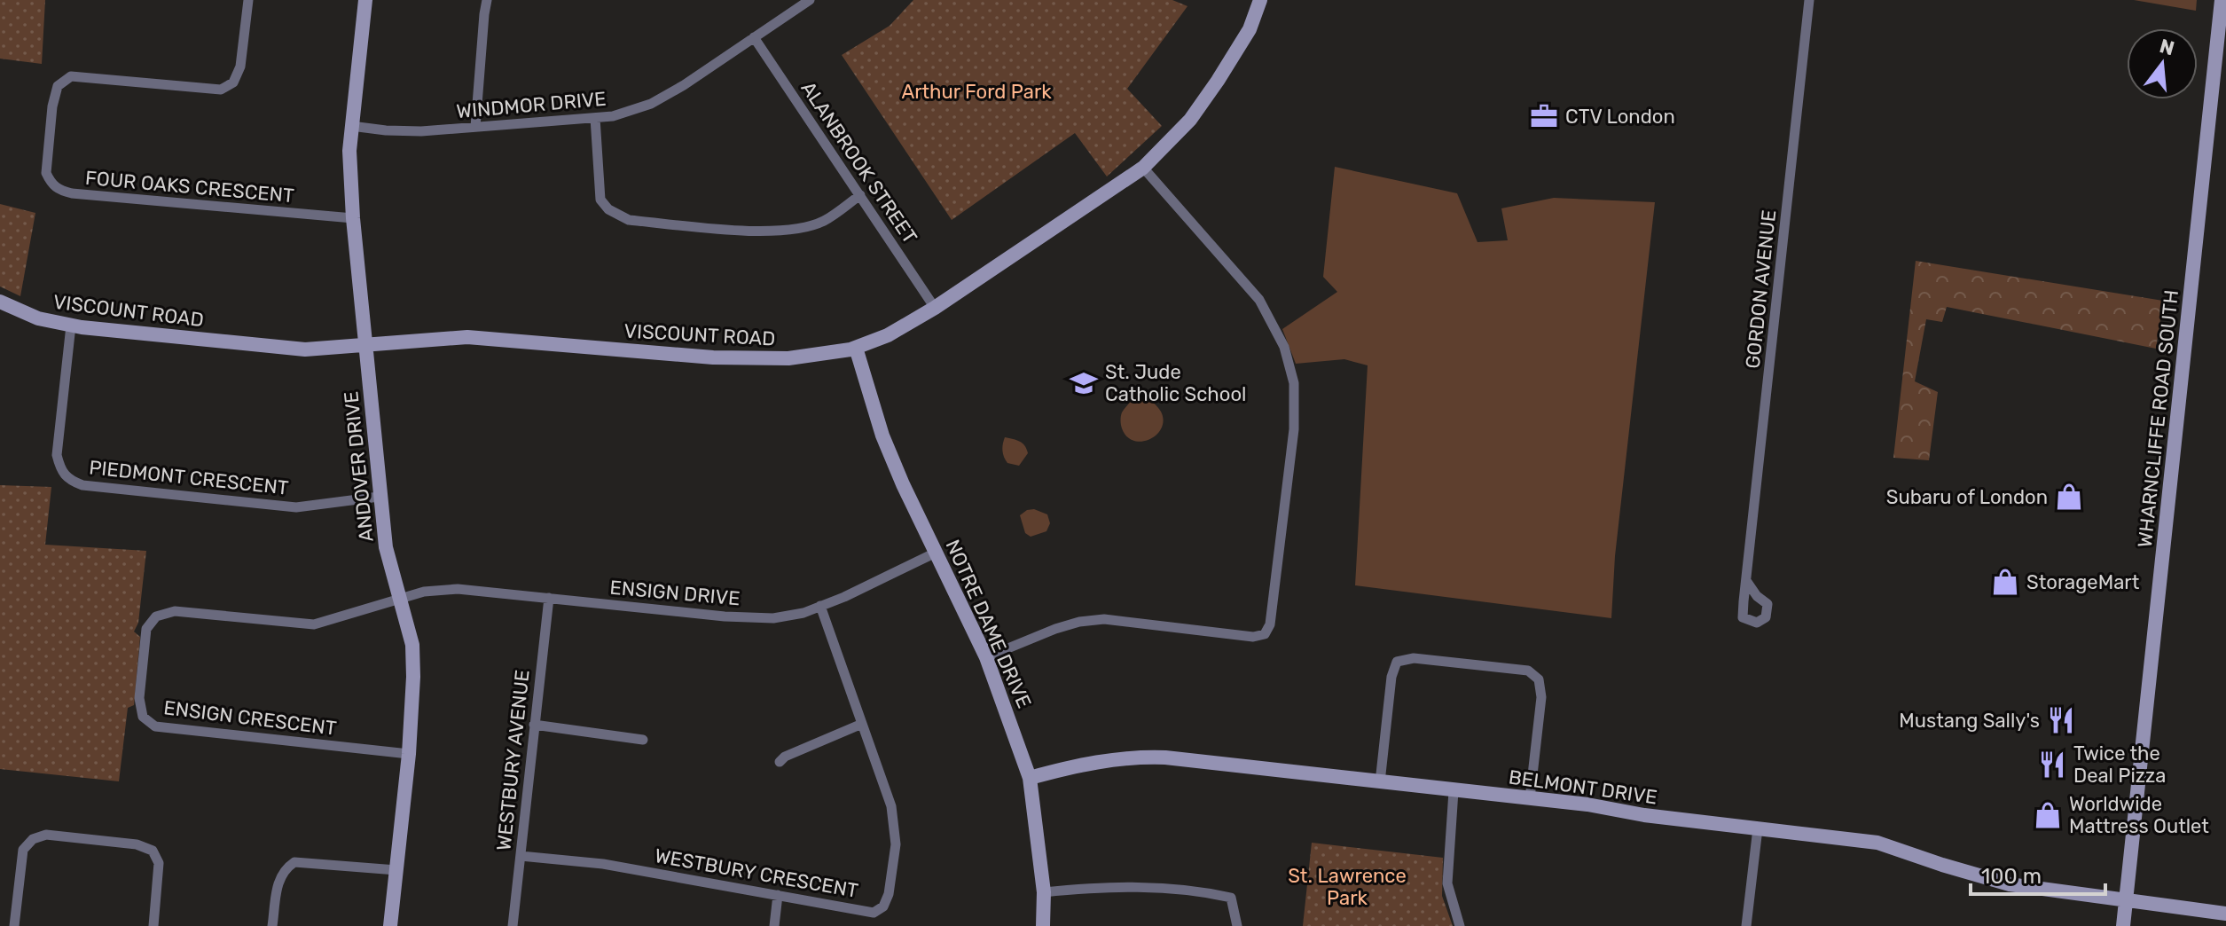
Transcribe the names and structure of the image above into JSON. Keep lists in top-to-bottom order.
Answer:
{
  "streets": {
    "street": [
      "WINDMOR DRIVE",
      "ALANBROOK STREET",
      "FOUR OAKS CRESCENT",
      "GORDON AVENUE",
      "VISCOUNT ROAD",
      "WHARNCLIFFE ROAD SOUTH",
      "ANDOVER DRIVE",
      "PIEDMONT CRESCENT",
      "ENSIGN DRIVE",
      "NOTRE DAME DRIVE",
      "ENSIGN CRESCENT",
      "WESTBURY AVENUE",
      "BELMONT DRIVE",
      "WESTBURY CRESCENT"
    ]
  },
  "crossings": [
    ["WINDMOR DRIVE", "ALANBROOK STREET"],
    ["WINDMOR DRIVE", "ANDOVER DRIVE"],
    ["ALANBROOK STREET", "VISCOUNT ROAD"],
    ["FOUR OAKS CRESCENT", "ANDOVER DRIVE"],
    ["VISCOUNT ROAD", "ANDOVER DRIVE"],
    ["VISCOUNT ROAD", "PIEDMONT CRESCENT"],
    ["VISCOUNT ROAD", "NOTRE DAME DRIVE"],
    ["WHARNCLIFFE ROAD SOUTH", "BELMONT DRIVE"],
    ["ANDOVER DRIVE", "PIEDMONT CRESCENT"],
    ["ANDOVER DRIVE", "ENSIGN DRIVE"],
    ["ANDOVER DRIVE", "ENSIGN CRESCENT"],
    ["ENSIGN DRIVE", "NOTRE DAME DRIVE"],
    ["ENSIGN DRIVE", "ENSIGN CRESCENT"],
    ["ENSIGN DRIVE", "WESTBURY AVENUE"],
    ["ENSIGN DRIVE", "WESTBURY CRESCENT"],
    ["NOTRE DAME DRIVE", "BELMONT DRIVE"],
    ["WESTBURY AVENUE", "WESTBURY CRESCENT"]
  ],
  "parks": ["Arthur Ford Park", "St. Lawrence Park"],
  "places": {
    "office": ["CTV London"],
    "school or university": ["St. Jude Catholic School"],
    "shop": ["Subaru of London", "StorageMart", "Worldwide Mattress Outlet"],
    "restaurant": ["Mustang Sally's", "Twice the Deal Pizza"]
  },
  "scale_bar": "100 m",
  "north": "top"
}
